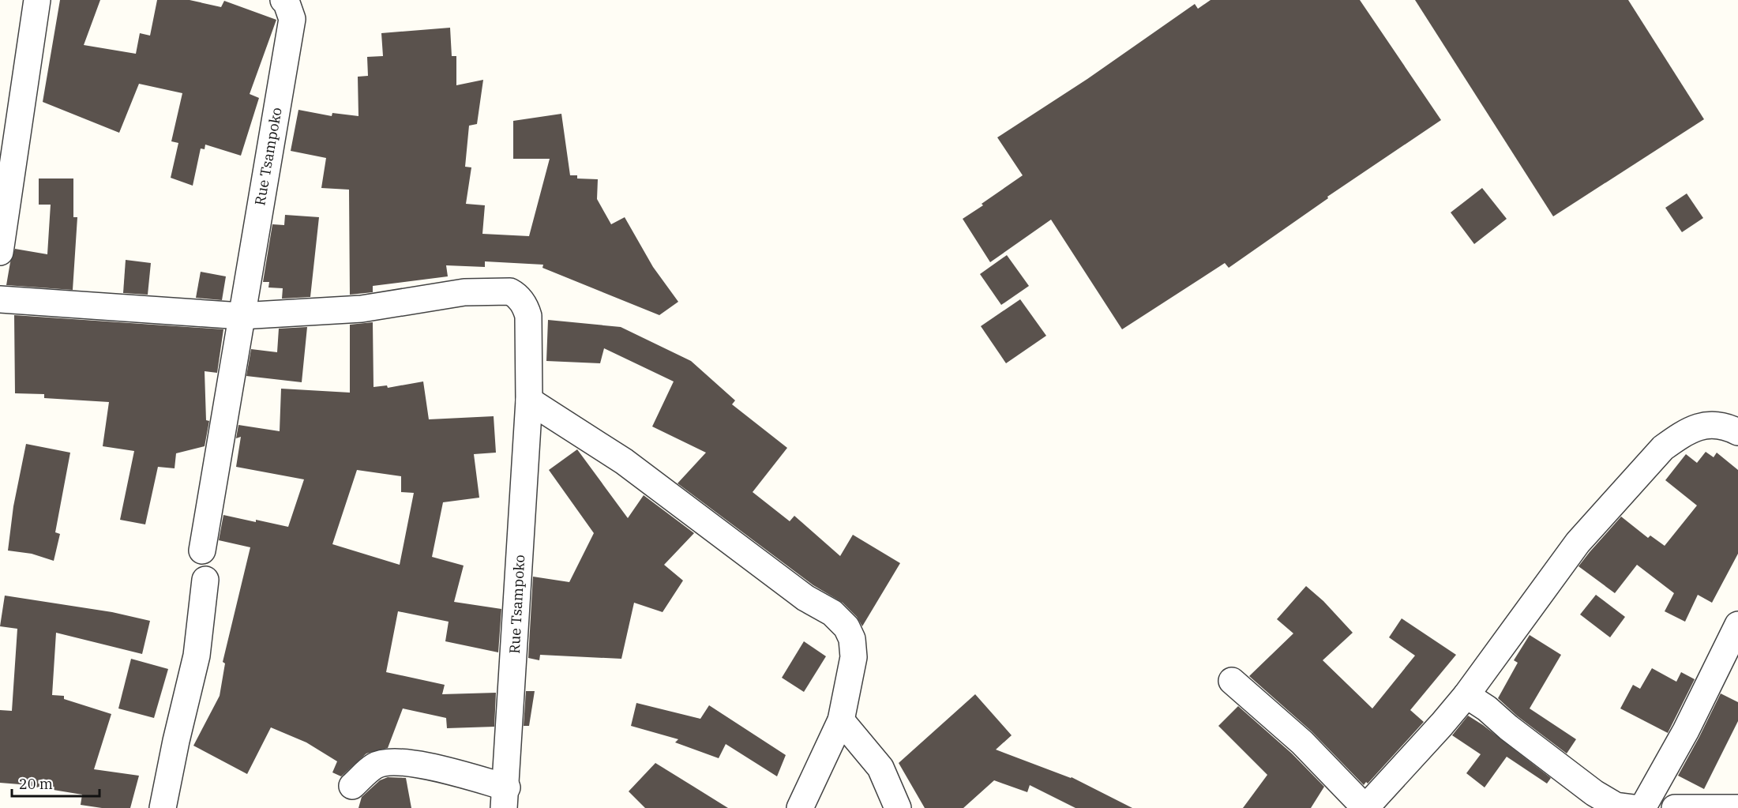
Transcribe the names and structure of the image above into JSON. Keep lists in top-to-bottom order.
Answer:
{
  "streets": {
    "street": ["Rue Tsampoko"]
  },
  "scale_bar": "20 m"
}
